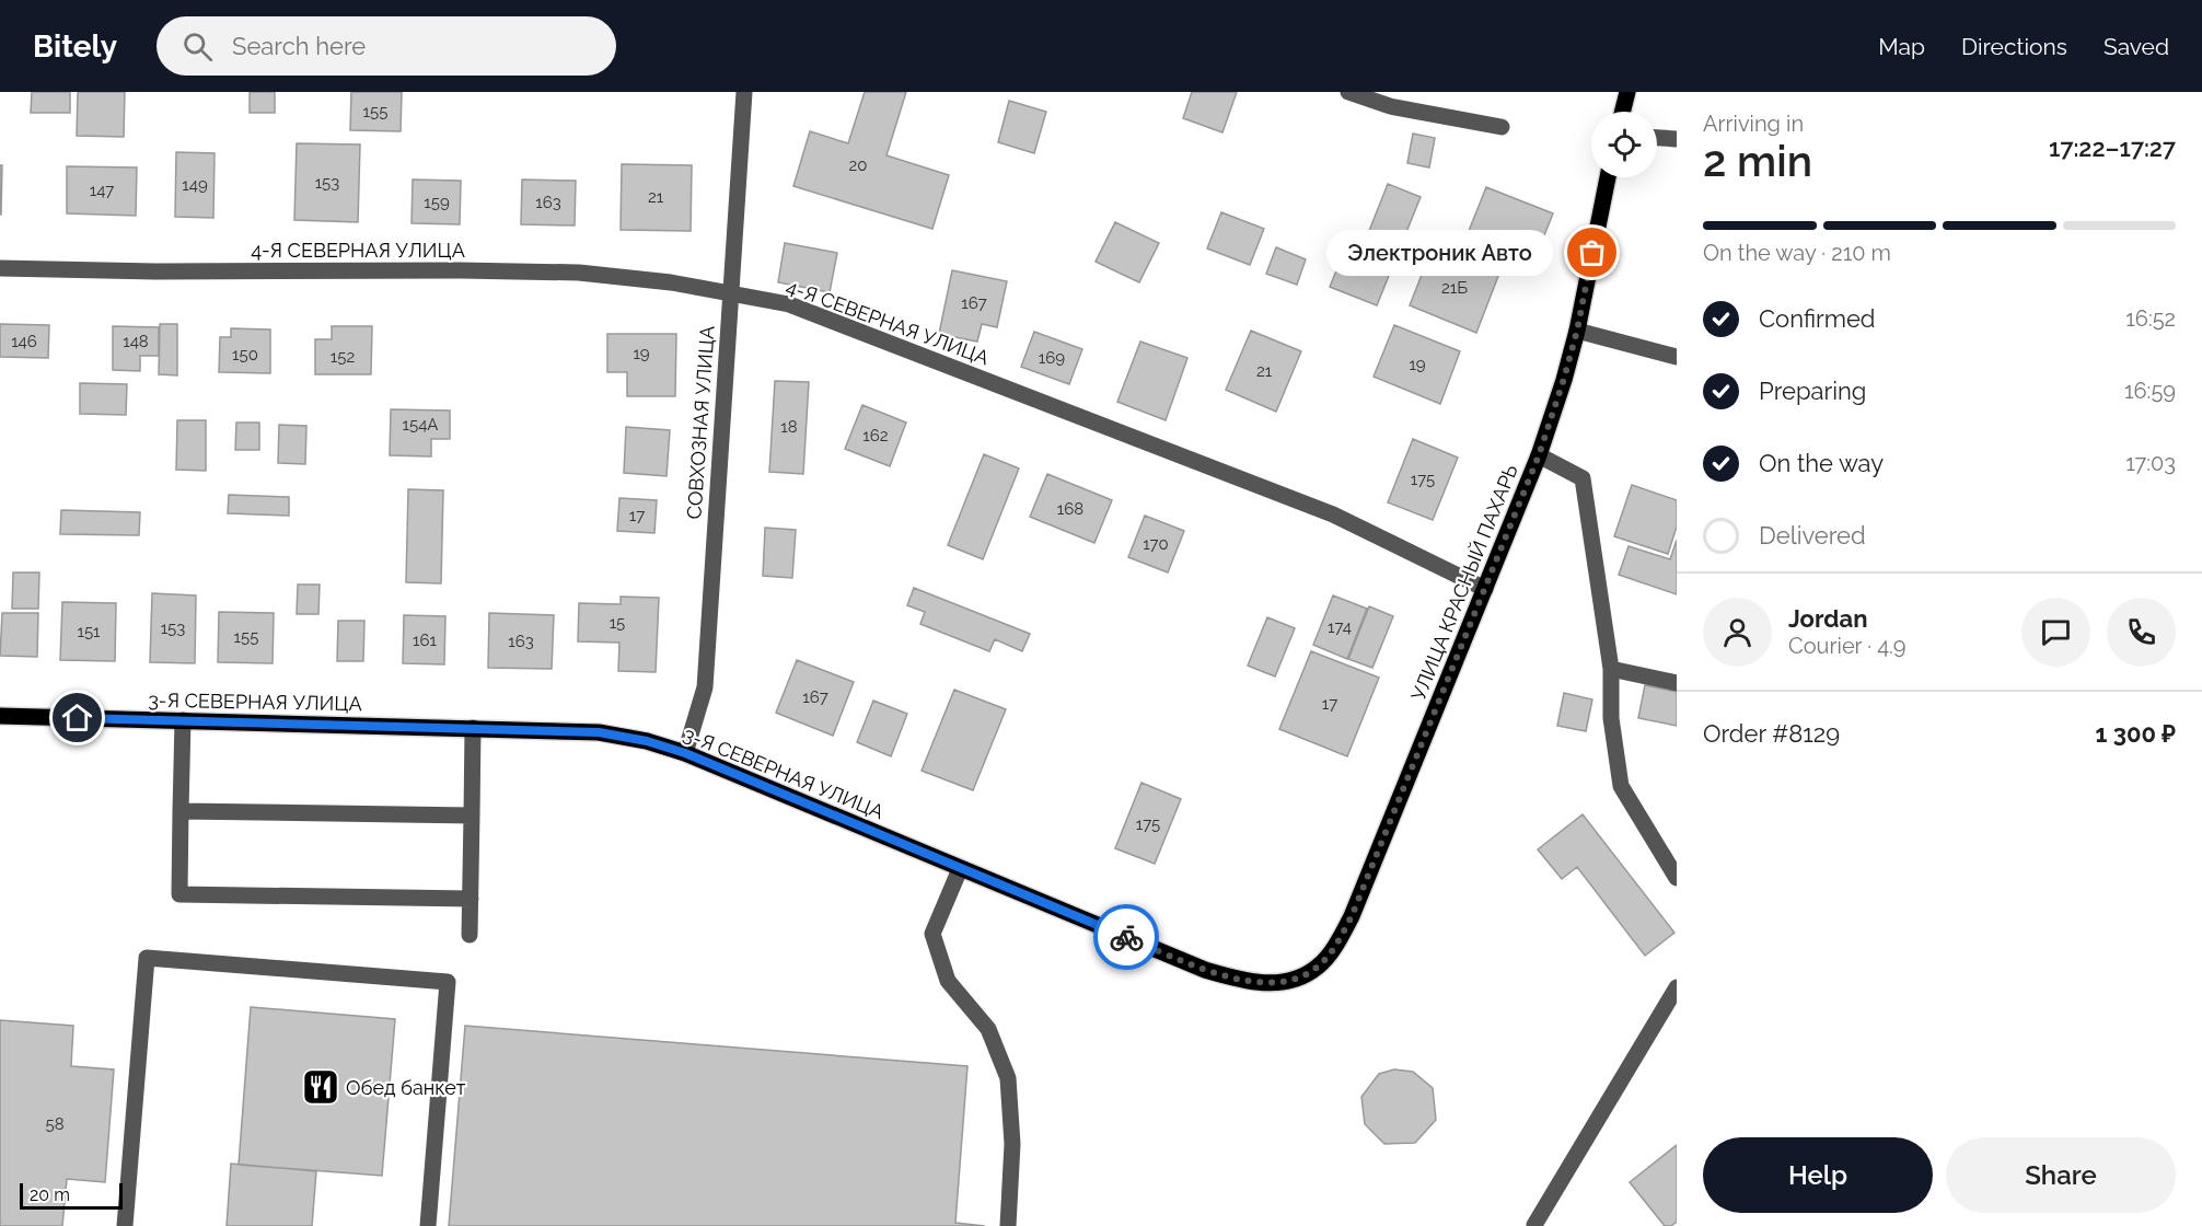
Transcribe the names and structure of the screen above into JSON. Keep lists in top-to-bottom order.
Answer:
{
  "streets": {
    "main road": ["УЛИЦА КРАСНЫЙ ПАХАРЬ", "3-Я СЕВЕРНАЯ УЛИЦА"],
    "street": ["4-Я СЕВЕРНАЯ УЛИЦА", "СОВХОЗНАЯ УЛИЦА"]
  },
  "crossings": [
    ["4-Я СЕВЕРНАЯ УЛИЦА", "СОВХОЗНАЯ УЛИЦА"],
    ["4-Я СЕВЕРНАЯ УЛИЦА", "УЛИЦА КРАСНЫЙ ПАХАРЬ"],
    ["СОВХОЗНАЯ УЛИЦА", "3-Я СЕВЕРНАЯ УЛИЦА"],
    ["УЛИЦА КРАСНЫЙ ПАХАРЬ", "3-Я СЕВЕРНАЯ УЛИЦА"]
  ],
  "places": {
    "other": ["Электроник Авто"],
    "restaurant": ["Обед банкет"]
  },
  "house_numbers": [
    "155",
    "20",
    "153",
    "149",
    "147",
    "21",
    "159",
    "163",
    "21Б",
    "167",
    "146",
    "148",
    "19",
    "150",
    "152",
    "169",
    "19",
    "21",
    "154А",
    "18",
    "162",
    "175",
    "168",
    "17",
    "170",
    "15",
    "174",
    "153",
    "151",
    "155",
    "161",
    "163",
    "167",
    "17",
    "175",
    "58"
  ],
  "scale_bar": "20 m",
  "page": {
    "header": "Bitely",
    "search": "Search here",
    "nav": ["Map", "Directions", "Saved"],
    "heading": ["2 min", "Arriving in", "17:22–17:27"],
    "panel": [
      "Jordan",
      "Courier · 4.9",
      "Order #8129",
      "1 300 ₽"
    ],
    "bar": "On the way · 210 m",
    "bubble": "Электроник Авто",
    "list": [
      ["Confirmed", "16:52"],
      ["Preparing", "16:59"],
      ["On the way", "17:03"],
      "Delivered"
    ],
    "buttons": ["Help", "Share"],
    "scale": "20 m"
  }
}
